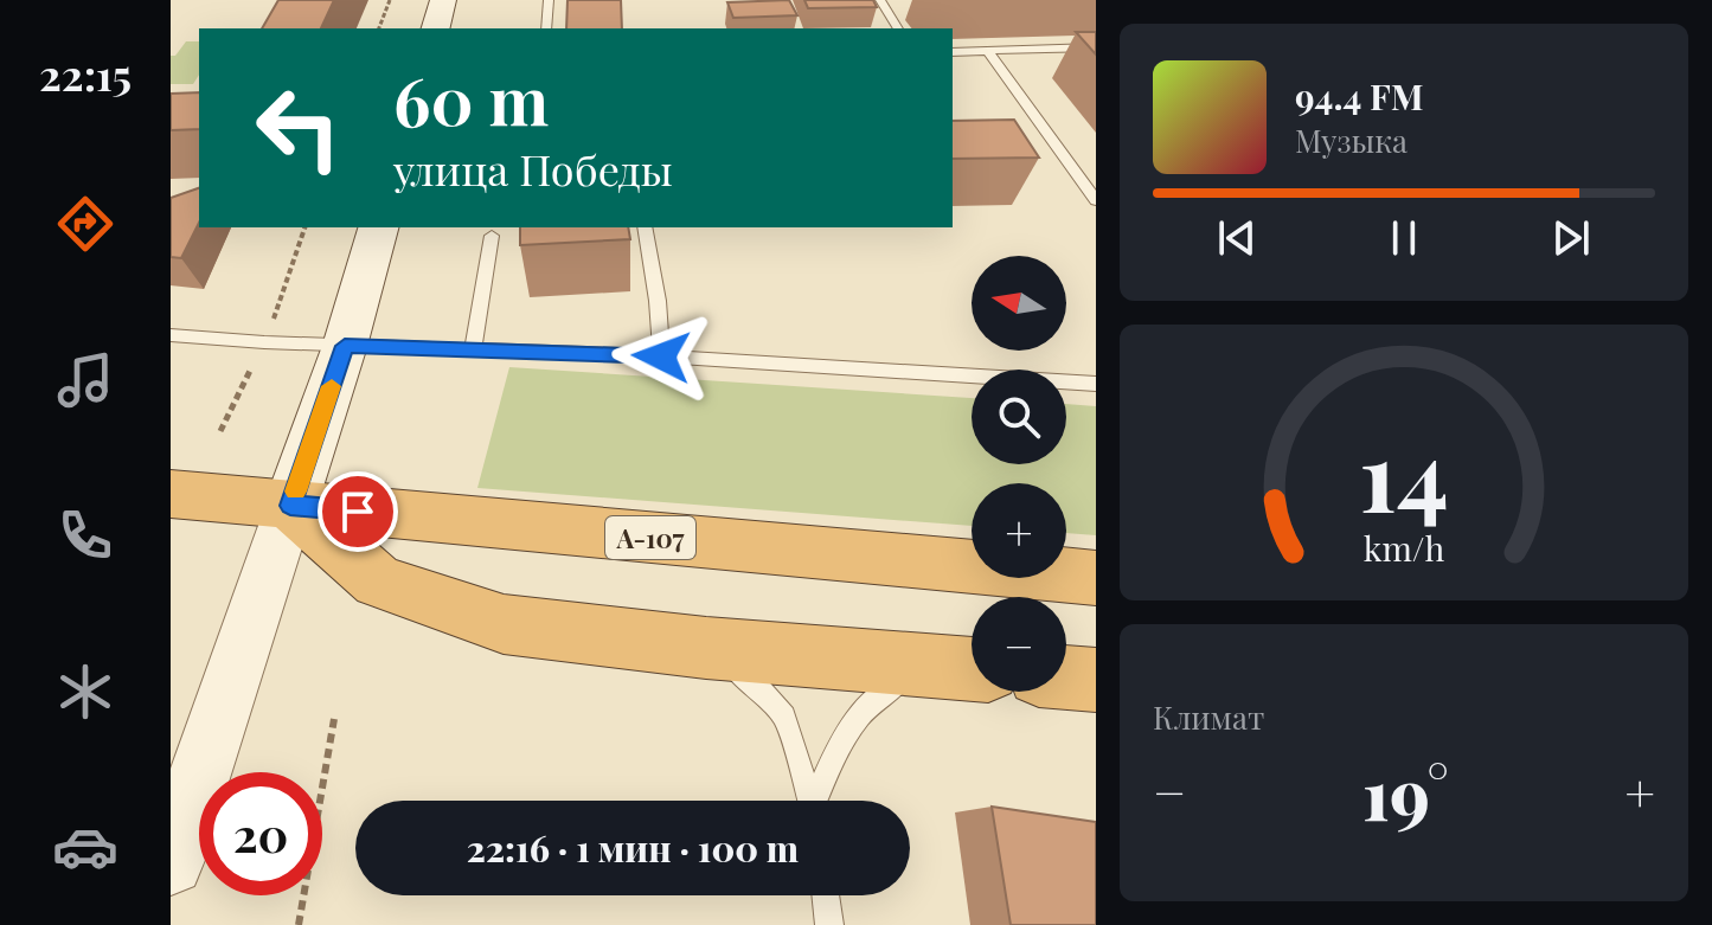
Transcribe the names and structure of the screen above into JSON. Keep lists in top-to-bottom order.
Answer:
{
  "streets": {
    "highway": ["А-107"]
  },
  "north": "left",
  "page": {
    "tabs": "22:15",
    "turn": ["60 m", "улица Победы"],
    "song": ["94.4 FM", "Музыка"],
    "map_buttons": ["+", "−"],
    "tile": "Климат",
    "heat": ["−", "19°", "+"],
    "limit": "20",
    "trip": "22:16 · 1 мин · 100 m",
    "gauge": ["14", "km/h"]
  }
}
